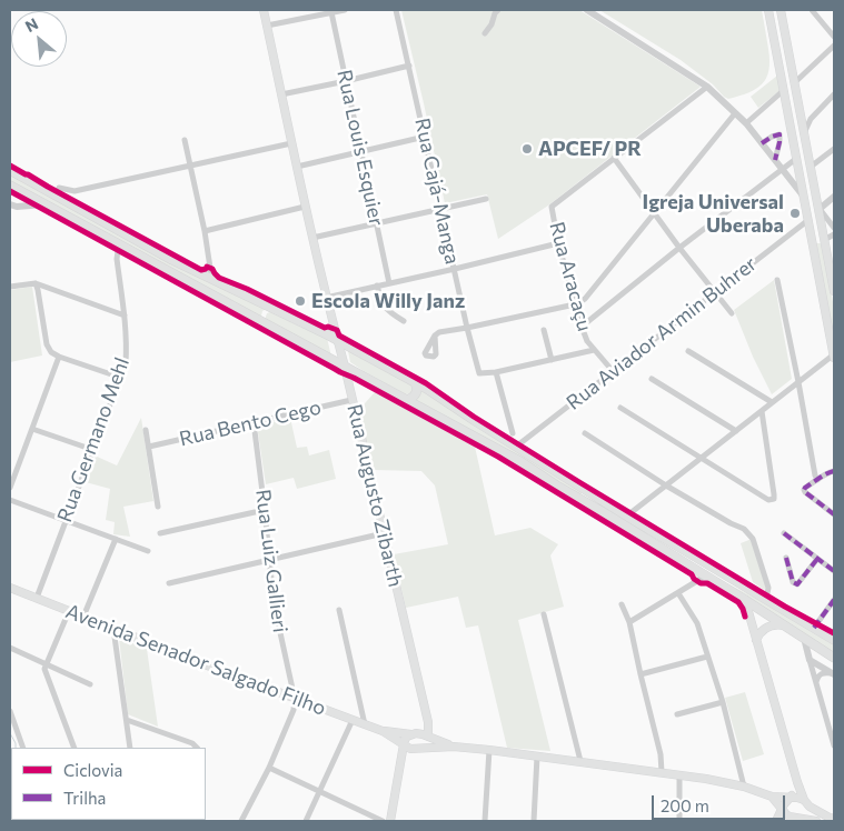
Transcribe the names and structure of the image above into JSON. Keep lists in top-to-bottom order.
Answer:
{
  "streets": {
    "main road": ["Rua Augusto Zibarth", "Avenida Senador Salgado Filho"],
    "street": [
      "Rua Louis Esquier",
      "Rua Cajá-Manga",
      "Rua Aracaçu",
      "Rua Aviador Armin Buhrer",
      "Rua Bento Cego",
      "Rua Germano Mehl",
      "Rua Luiz Gallieri"
    ]
  },
  "crossings": [
    ["Rua Aracaçu", "Rua Aviador Armin Buhrer"],
    ["Rua Bento Cego", "Rua Augusto Zibarth"],
    ["Rua Bento Cego", "Rua Luiz Gallieri"],
    ["Rua Germano Mehl", "Avenida Senador Salgado Filho"],
    ["Rua Augusto Zibarth", "Avenida Senador Salgado Filho"],
    ["Rua Luiz Gallieri", "Avenida Senador Salgado Filho"]
  ],
  "places": ["APCEF/ PR", "Igreja Universal Uberaba", "Escola Willy Janz"],
  "legend": ["Ciclovia", "Trilha"],
  "scale_bar": "200 m",
  "north": "top left"
}
